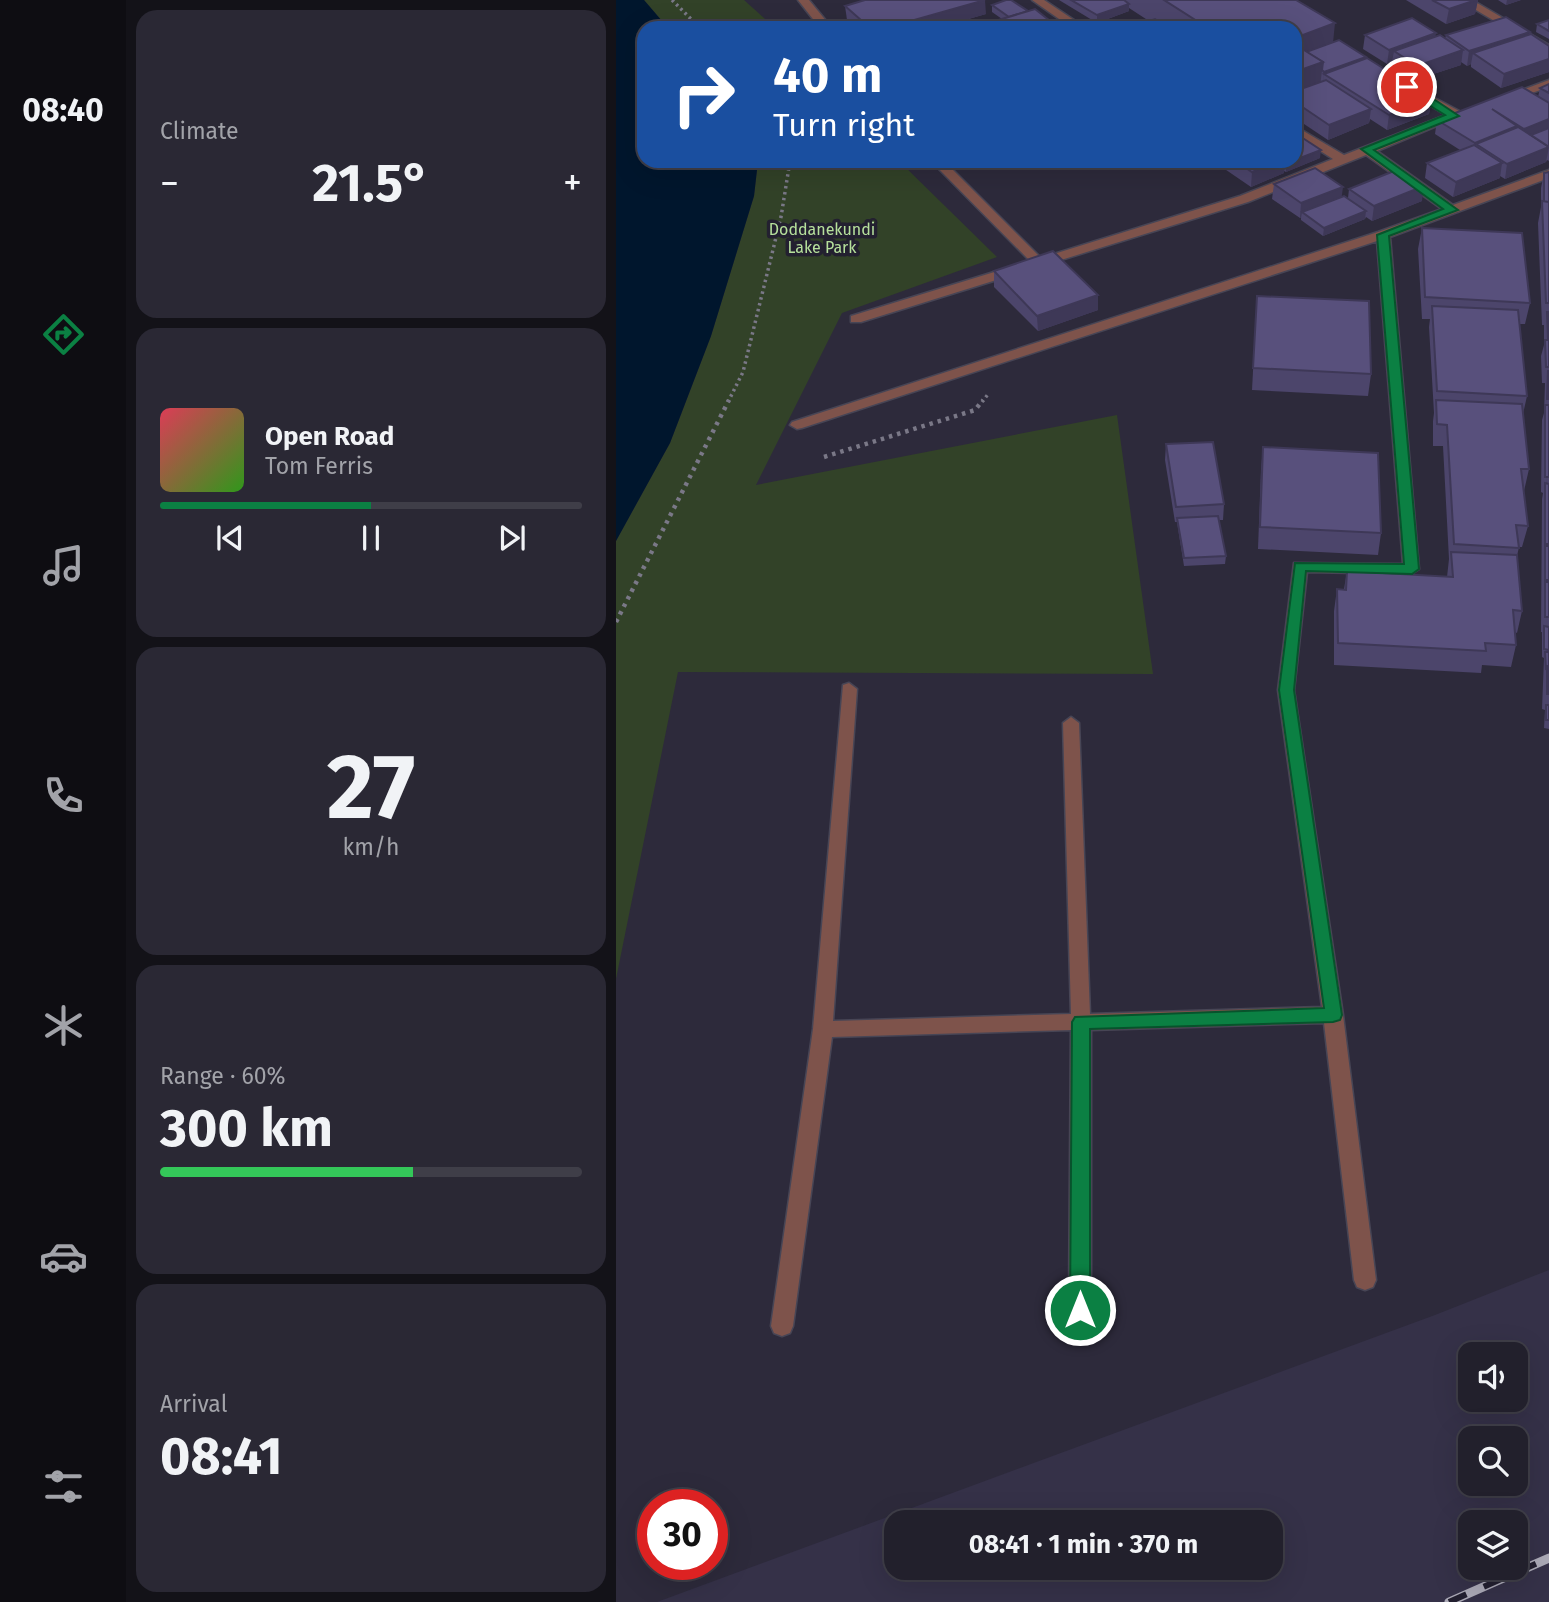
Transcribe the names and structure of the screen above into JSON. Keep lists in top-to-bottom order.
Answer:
{
  "parks": ["Doddanekundi Lake Park"],
  "page": {
    "tabs": "08:40",
    "tile": [
      "Climate",
      ["27", "km/h"],
      ["Range · 60%", "300 km"],
      ["Arrival", "08:41"]
    ],
    "turn": ["40 m", "Turn right"],
    "heat": ["−", "21.5°", "+"],
    "song": ["Open Road", "Tom Ferris"],
    "limit": "30",
    "trip": "08:41 · 1 min · 370 m"
  }
}
